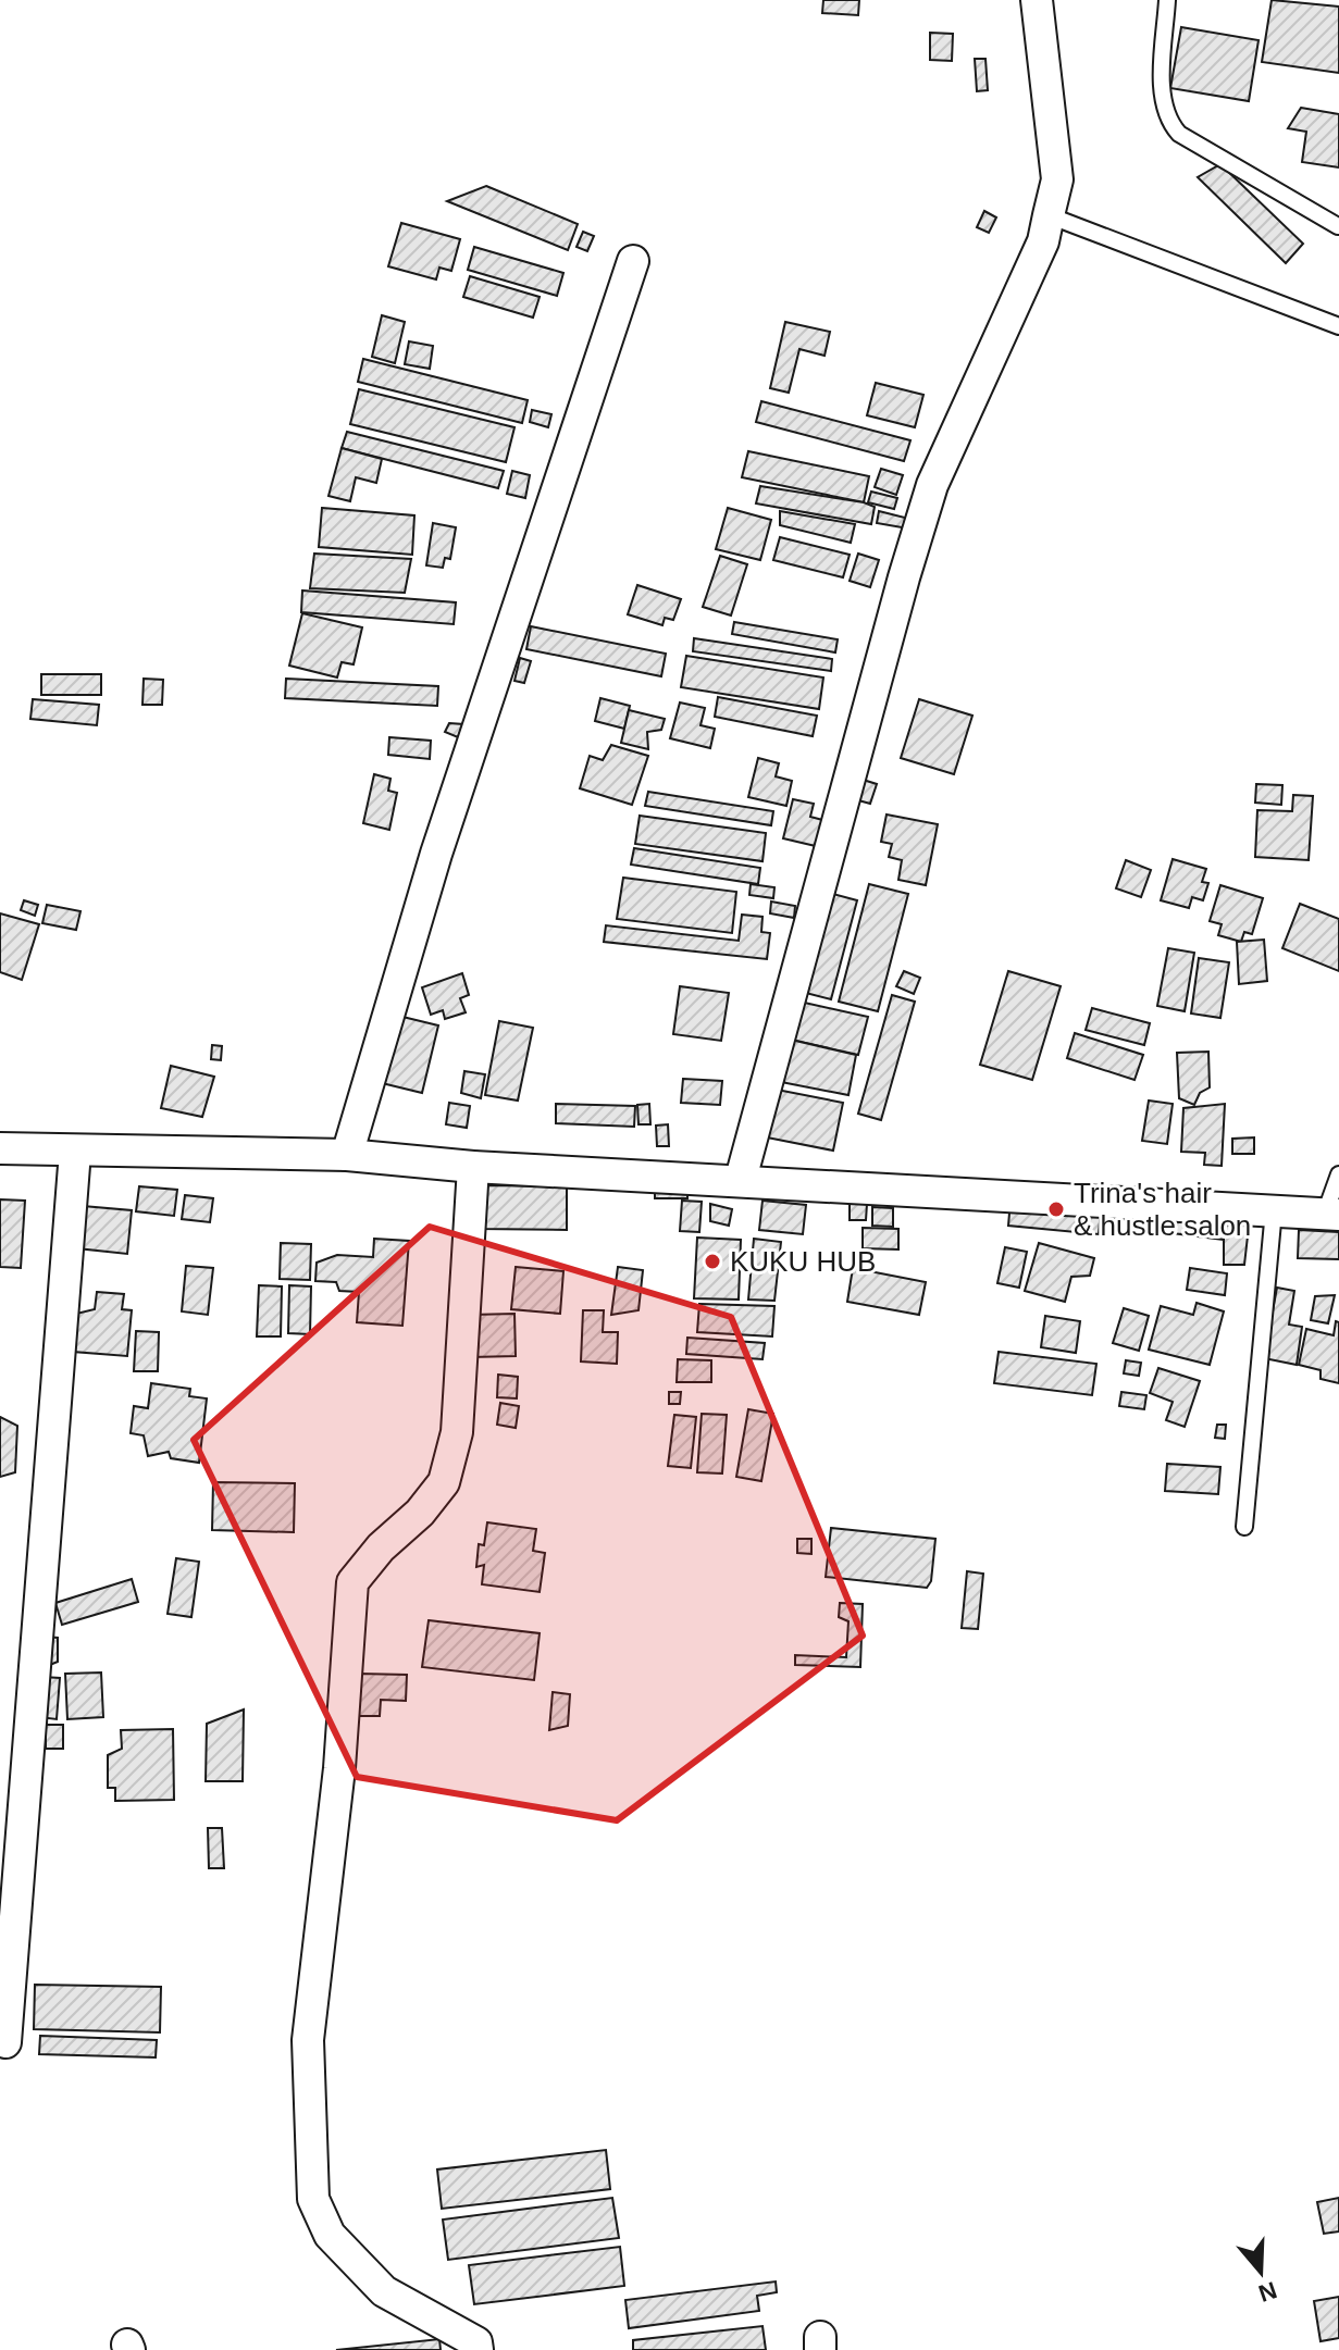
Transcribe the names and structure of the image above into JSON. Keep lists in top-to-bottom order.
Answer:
{
  "places": ["Trina's hair & hustle salon", "KUKU HUB"],
  "north": "bottom"
}
